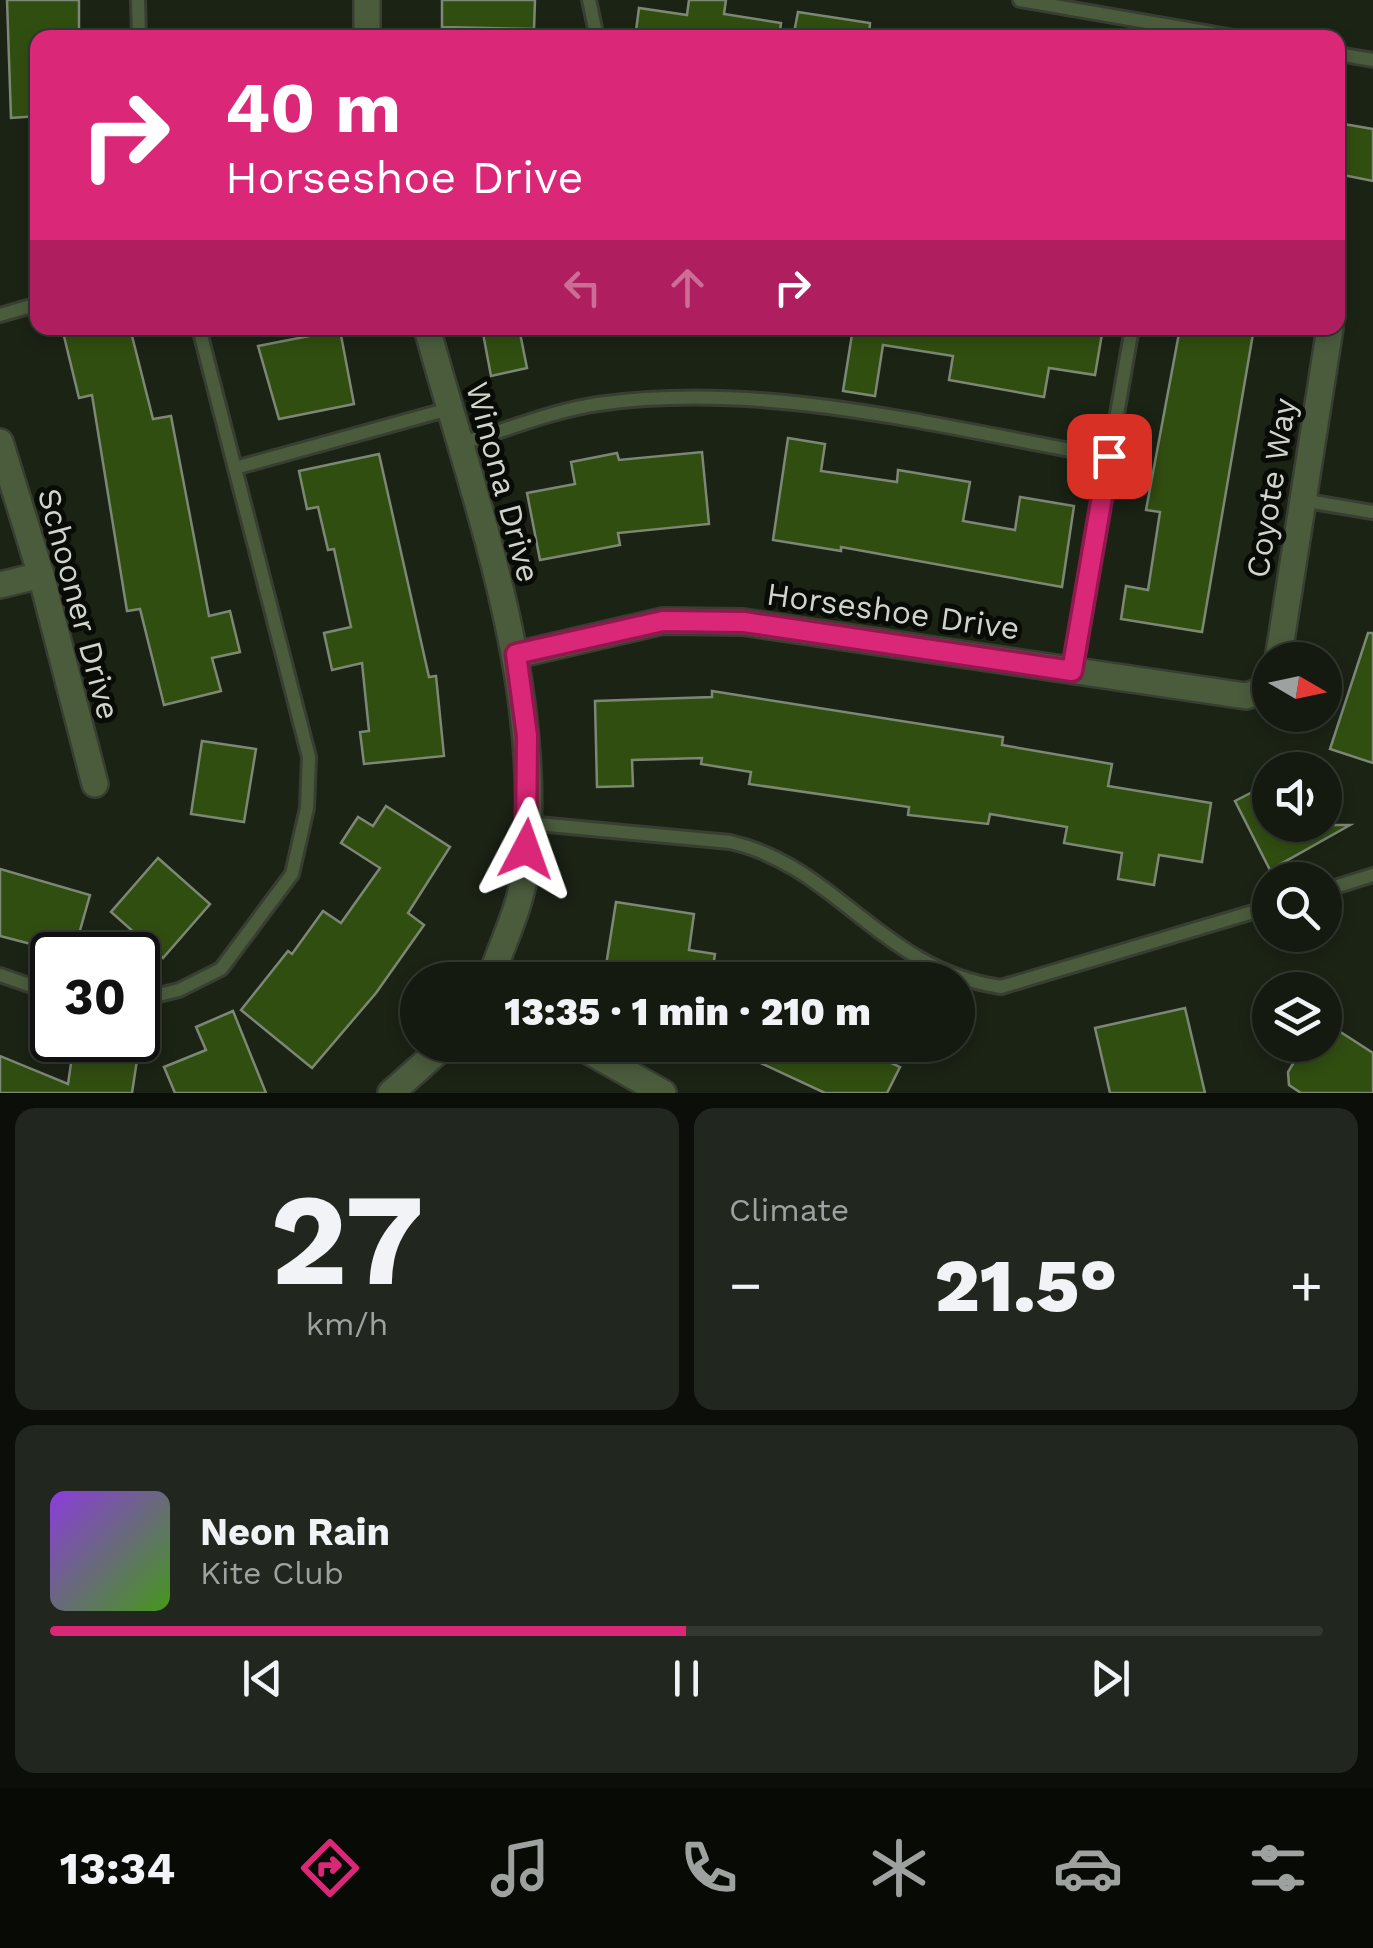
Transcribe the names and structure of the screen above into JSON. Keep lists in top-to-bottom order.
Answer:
{
  "streets": {
    "street": [
      "Winona Drive",
      "Coyote Way",
      "Schooner Drive",
      "Horseshoe Drive"
    ]
  },
  "crossings": [
    ["Winona Drive", "Horseshoe Drive"]
  ],
  "north": "right",
  "page": {
    "turn": ["40 m", "Horseshoe Drive"],
    "limit": "30",
    "trip": "13:35 · 1 min · 210 m",
    "tile": [
      ["27", "km/h"],
      "Climate"
    ],
    "heat": ["−", "21.5°", "+"],
    "song": ["Neon Rain", "Kite Club"],
    "tabs": "13:34"
  }
}
